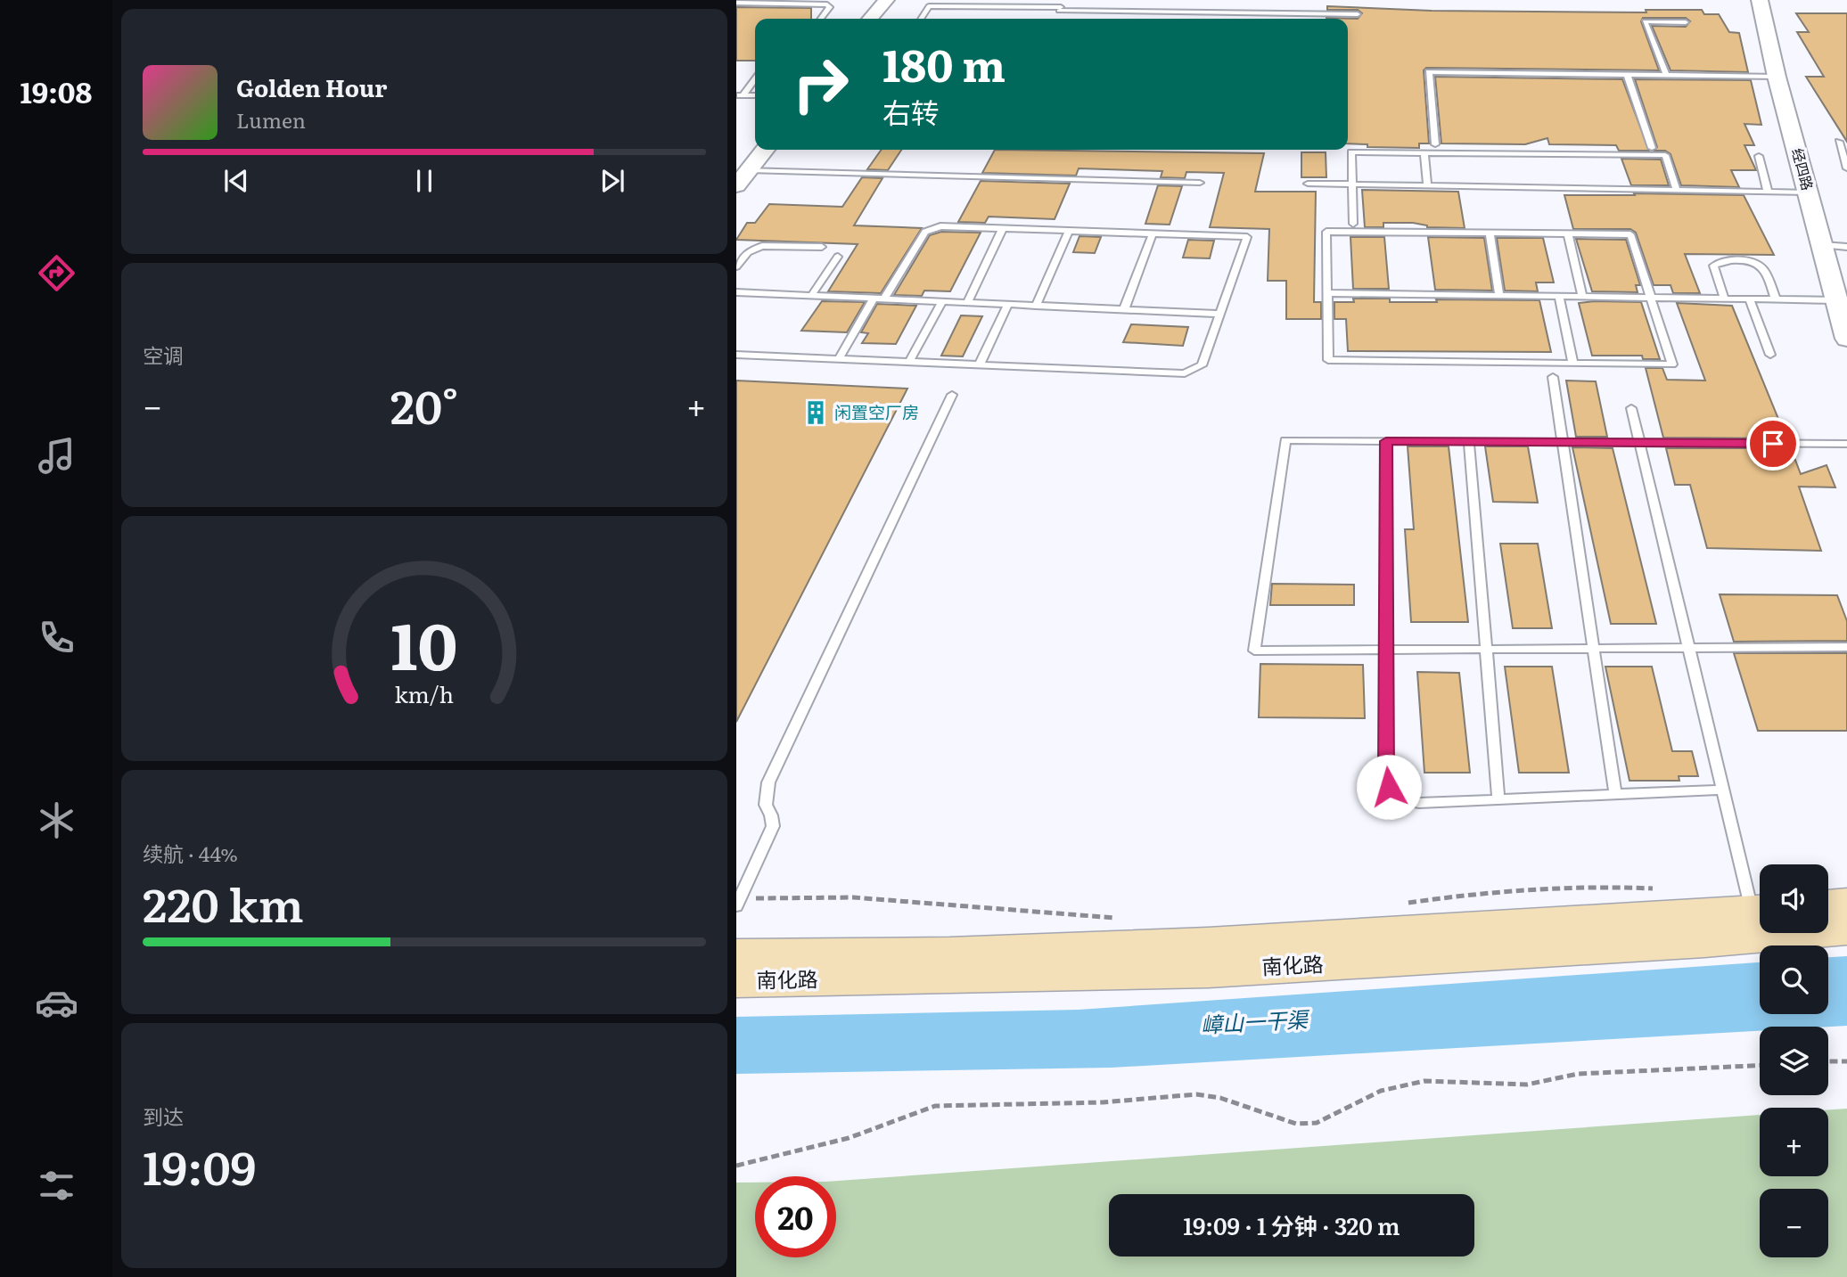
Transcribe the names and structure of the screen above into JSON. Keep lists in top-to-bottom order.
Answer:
{
  "streets": {
    "main road": ["南化路"],
    "street": ["经四路"]
  },
  "water": ["嶂山一干渠"],
  "places": {
    "building": ["闲置空厂房"]
  },
  "page": {
    "tabs": "19:08",
    "turn": ["180 m", "右转"],
    "song": ["Golden Hour", "Lumen"],
    "tile": [
      "空调",
      ["续航 · 44%", "220 km"],
      ["到达", "19:09"]
    ],
    "heat": ["−", "20°", "+"],
    "map_buttons": ["+", "−"],
    "limit": "20",
    "trip": "19:09 · 1 分钟 · 320 m",
    "gauge": ["10", "km/h"]
  }
}
